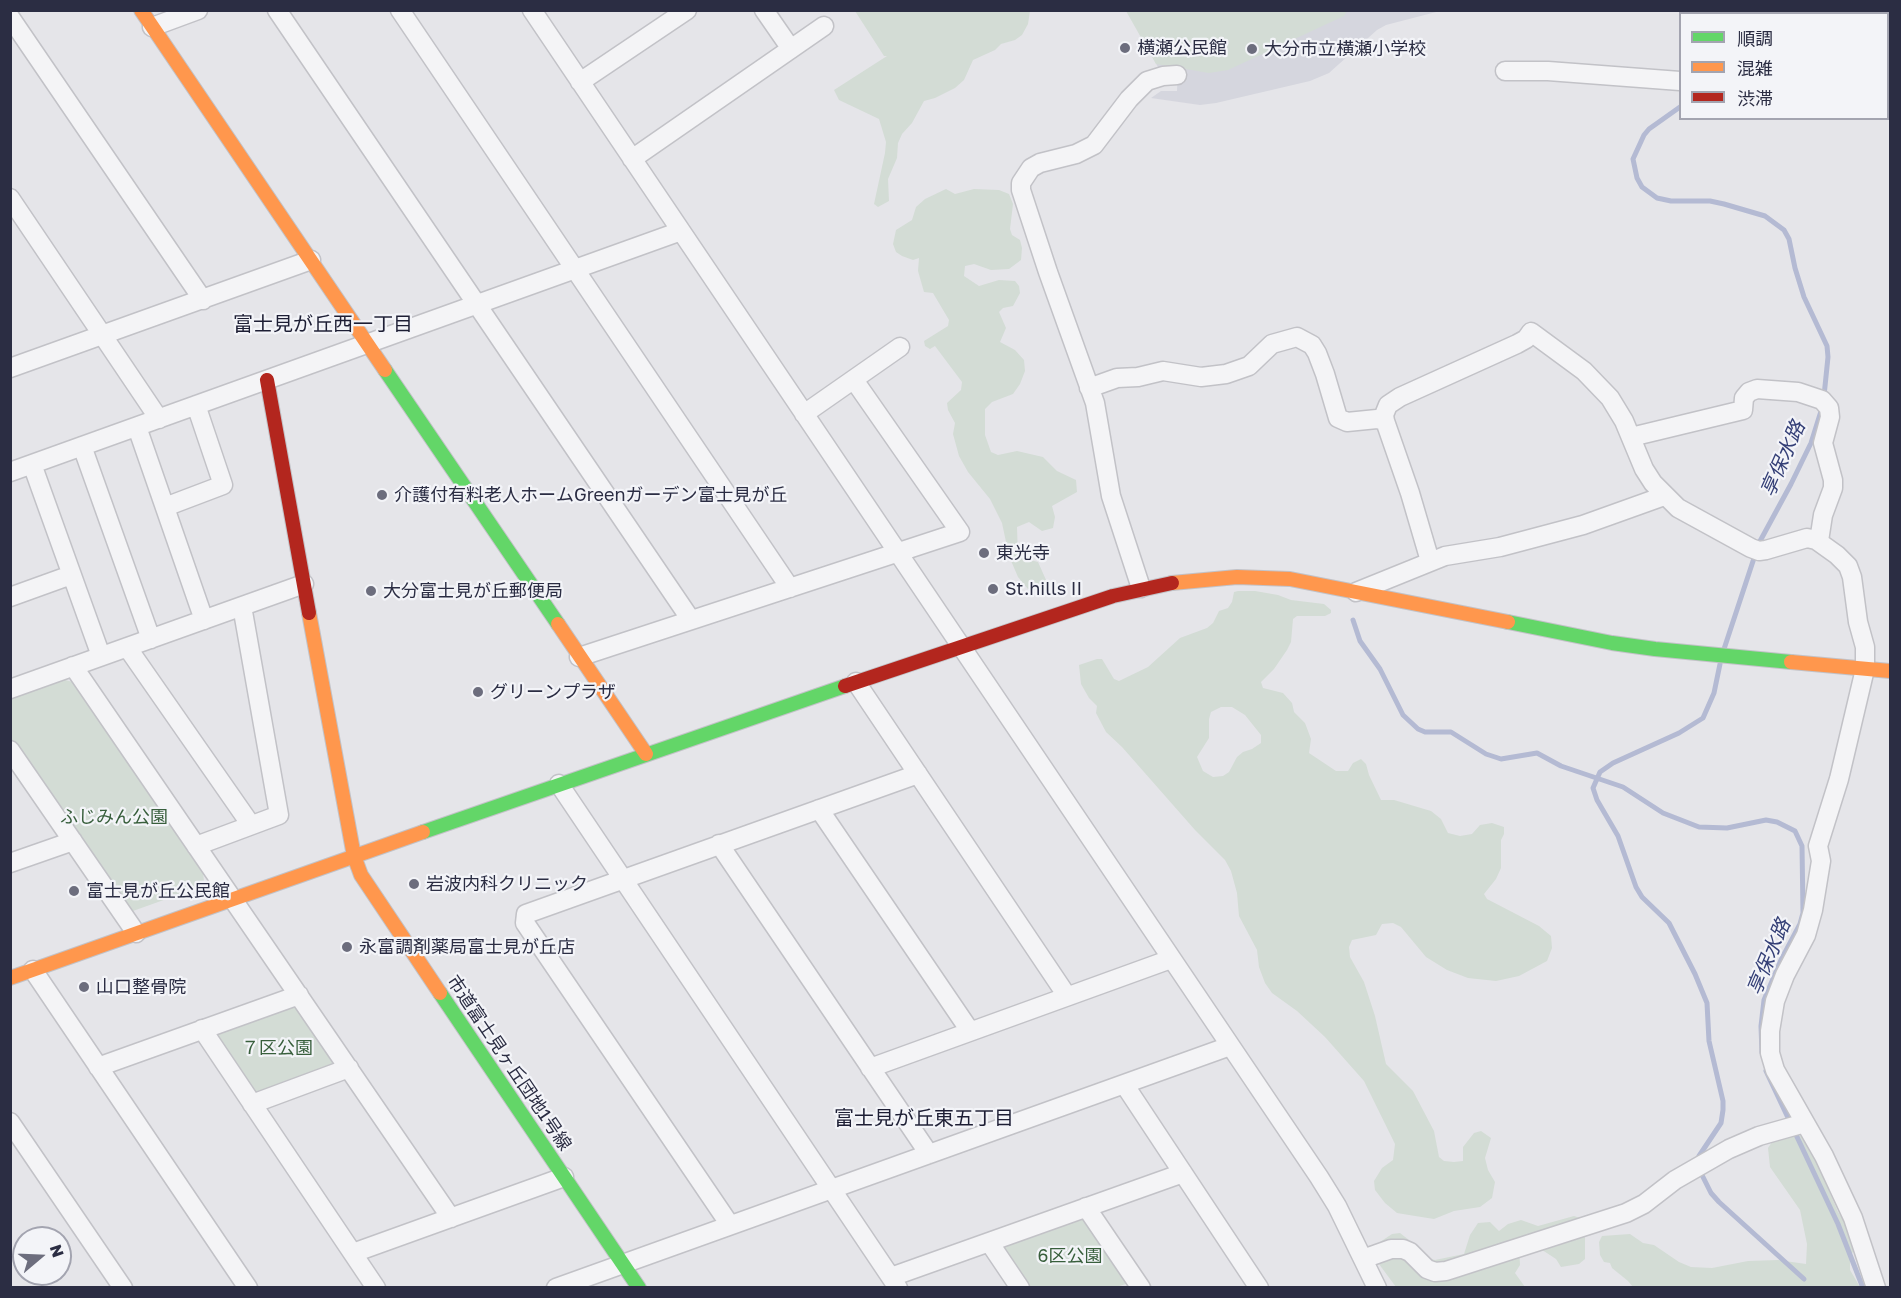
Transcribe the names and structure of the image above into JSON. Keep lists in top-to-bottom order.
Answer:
{
  "streets": {
    "street": ["市道富士見ヶ丘団地1号線"]
  },
  "districts": ["富士見が丘西一丁目", "富士見が丘東五丁目"],
  "water": ["享保水路"],
  "parks": ["ふじみん公園", "７区公園", "6区公園"],
  "places": [
    "横瀬公民館",
    "大分市立横瀬小学校",
    "介護付有料老人ホームGreenガーデン富士見が丘",
    "東光寺",
    "St.hills II",
    "大分富士見が丘郵便局",
    "グリーンプラザ",
    "岩波内科クリニック",
    "富士見が丘公民館",
    "永富調剤薬局富士見が丘店",
    "山口整骨院"
  ],
  "legend": ["順調", "混雑", "渋滞"],
  "north": "right"
}
